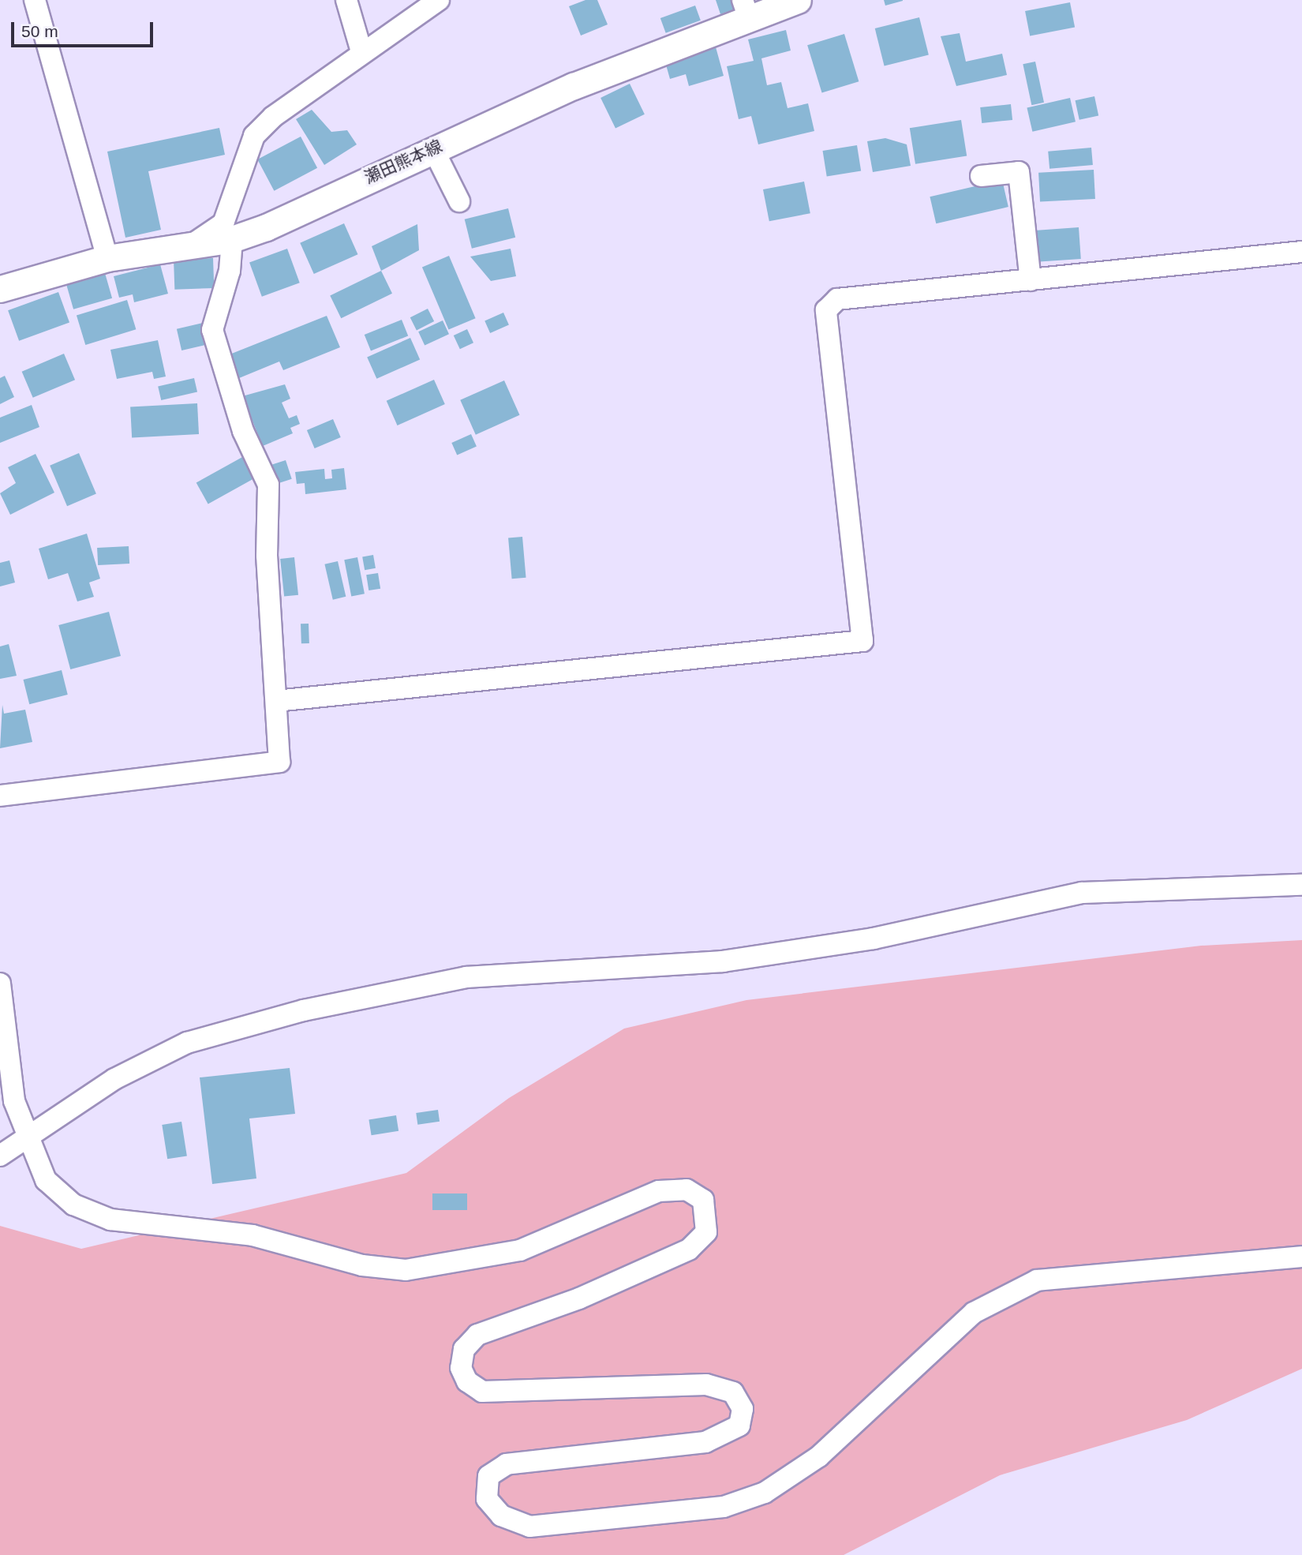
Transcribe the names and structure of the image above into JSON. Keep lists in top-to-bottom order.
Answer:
{
  "streets": {
    "main road": ["瀬田熊本線"]
  },
  "scale_bar": "50 m"
}
